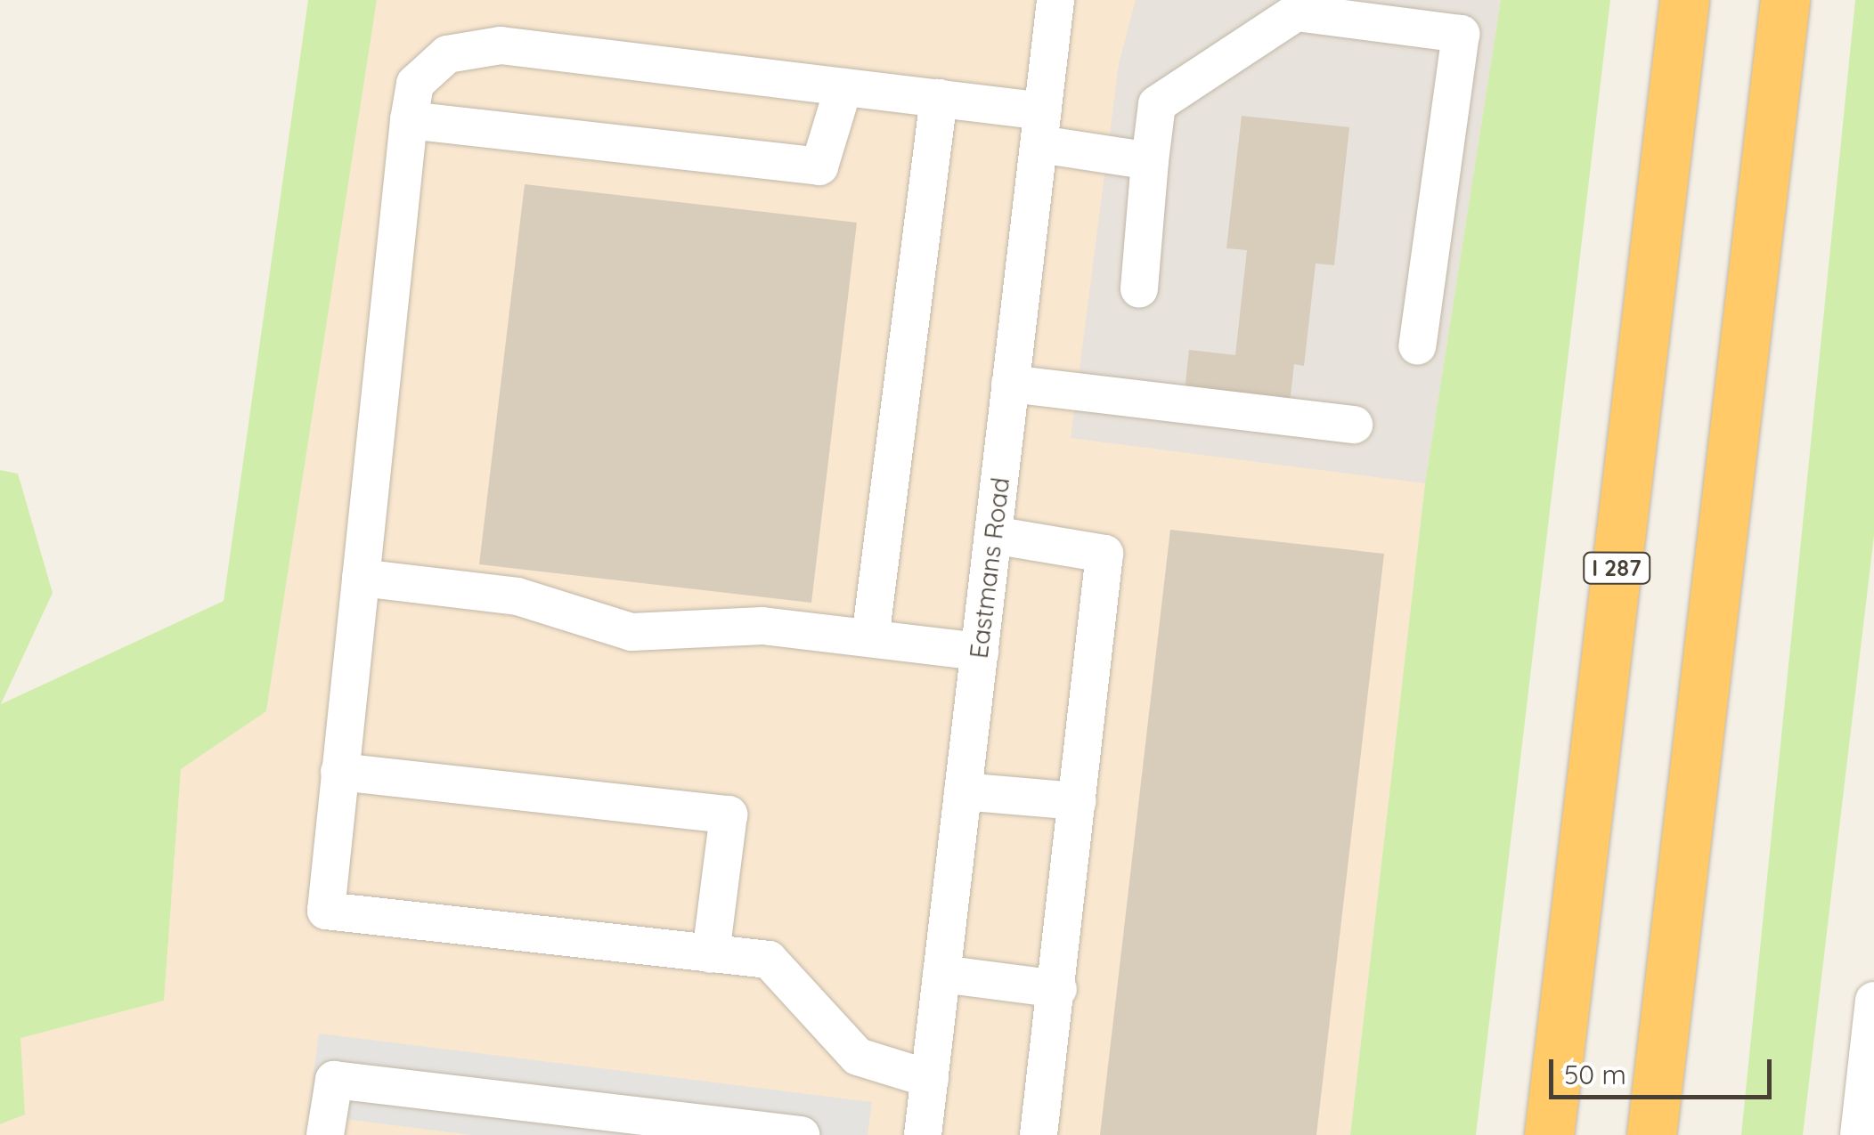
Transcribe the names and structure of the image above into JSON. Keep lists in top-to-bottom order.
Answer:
{
  "streets": {
    "highway": ["I 287"],
    "street": ["Eastmans Road"]
  },
  "scale_bar": "50 m"
}
